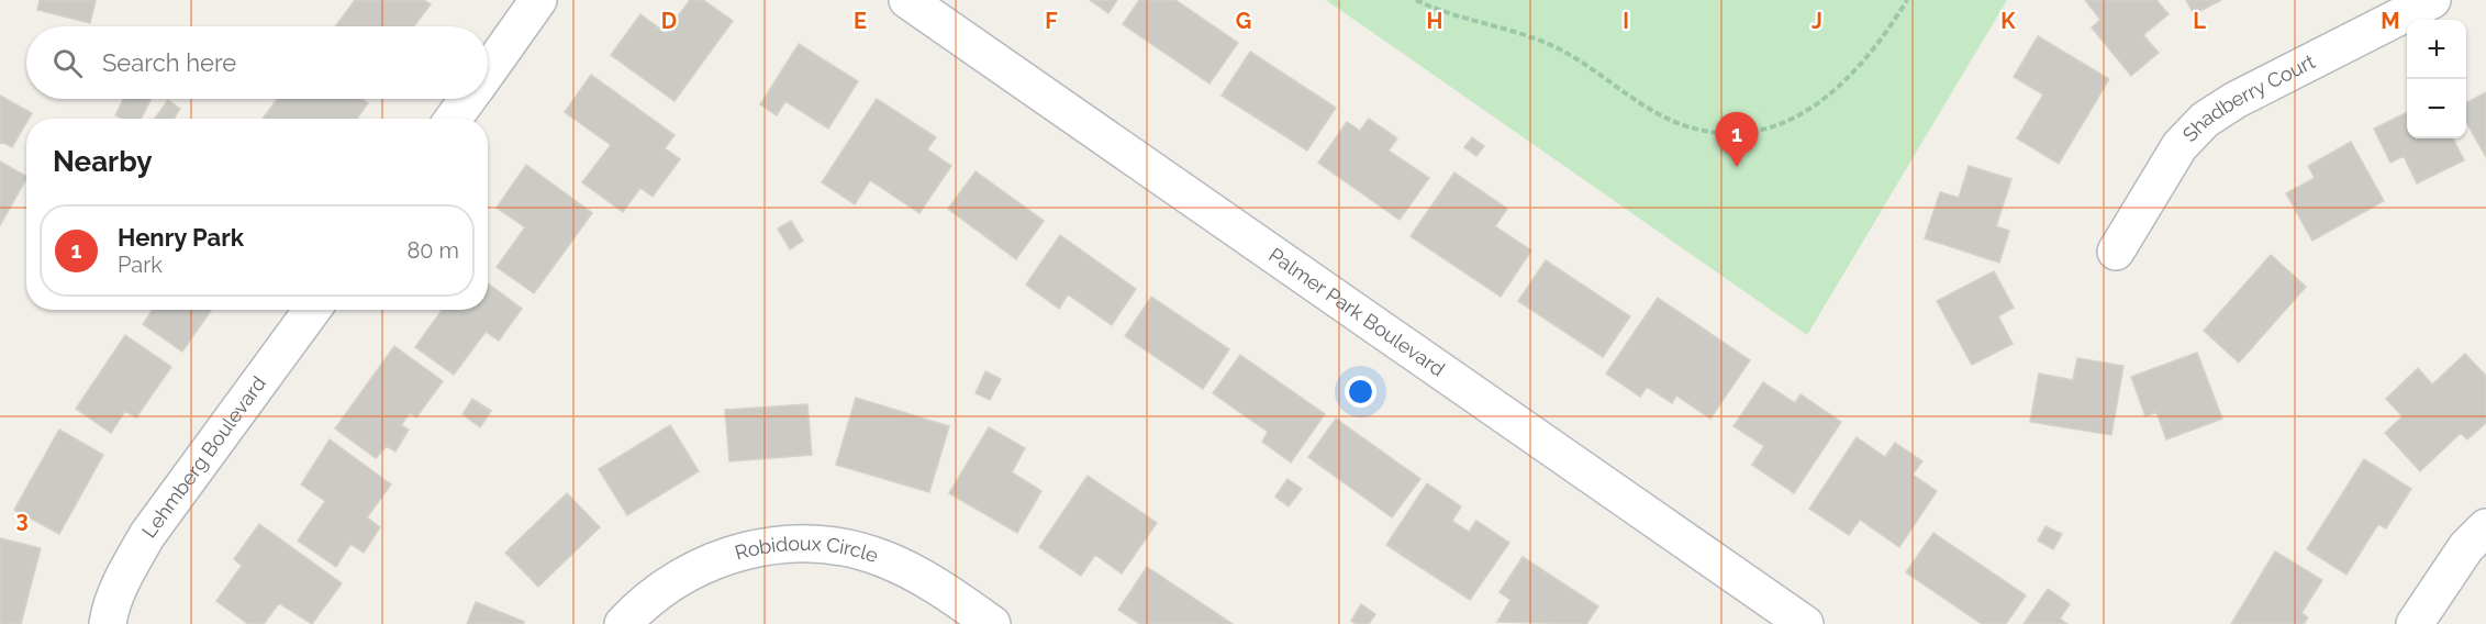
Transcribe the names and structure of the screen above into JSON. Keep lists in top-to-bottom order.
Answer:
{
  "streets": {
    "street": [
      "Shadberry Court",
      "Palmer Park Boulevard",
      "Lehmberg Boulevard",
      "Robidoux Circle"
    ]
  },
  "page": {
    "map_buttons": ["+", "−"],
    "search": "Search here",
    "pins": "1",
    "heading": "Nearby",
    "list": [
      {
        "mark": "1",
        "name": "Henry Park",
        "note": "Park",
        "value": "80 m"
      }
    ]
  },
  "grid": {
    "columns": [
      "D",
      "E",
      "F",
      "G",
      "H",
      "I",
      "J",
      "K",
      "L",
      "M"
    ],
    "rows": ["3"]
  }
}
